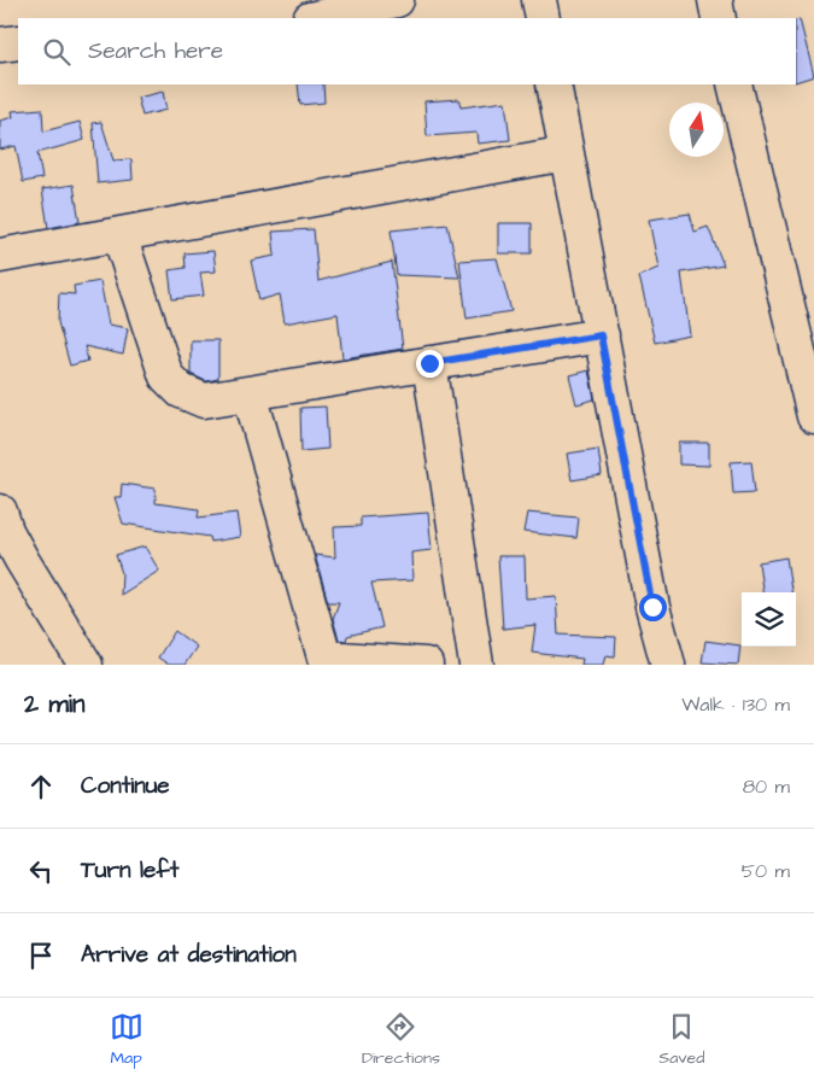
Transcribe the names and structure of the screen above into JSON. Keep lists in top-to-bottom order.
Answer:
{
  "north": "top",
  "page": {
    "search": "Search here",
    "heading": ["2 min", "Walk · 130 m"],
    "list": [
      ["Continue", "80 m"],
      ["Turn left", "50 m"],
      "Arrive at destination"
    ],
    "nav": ["Map", "Directions", "Saved"]
  }
}
